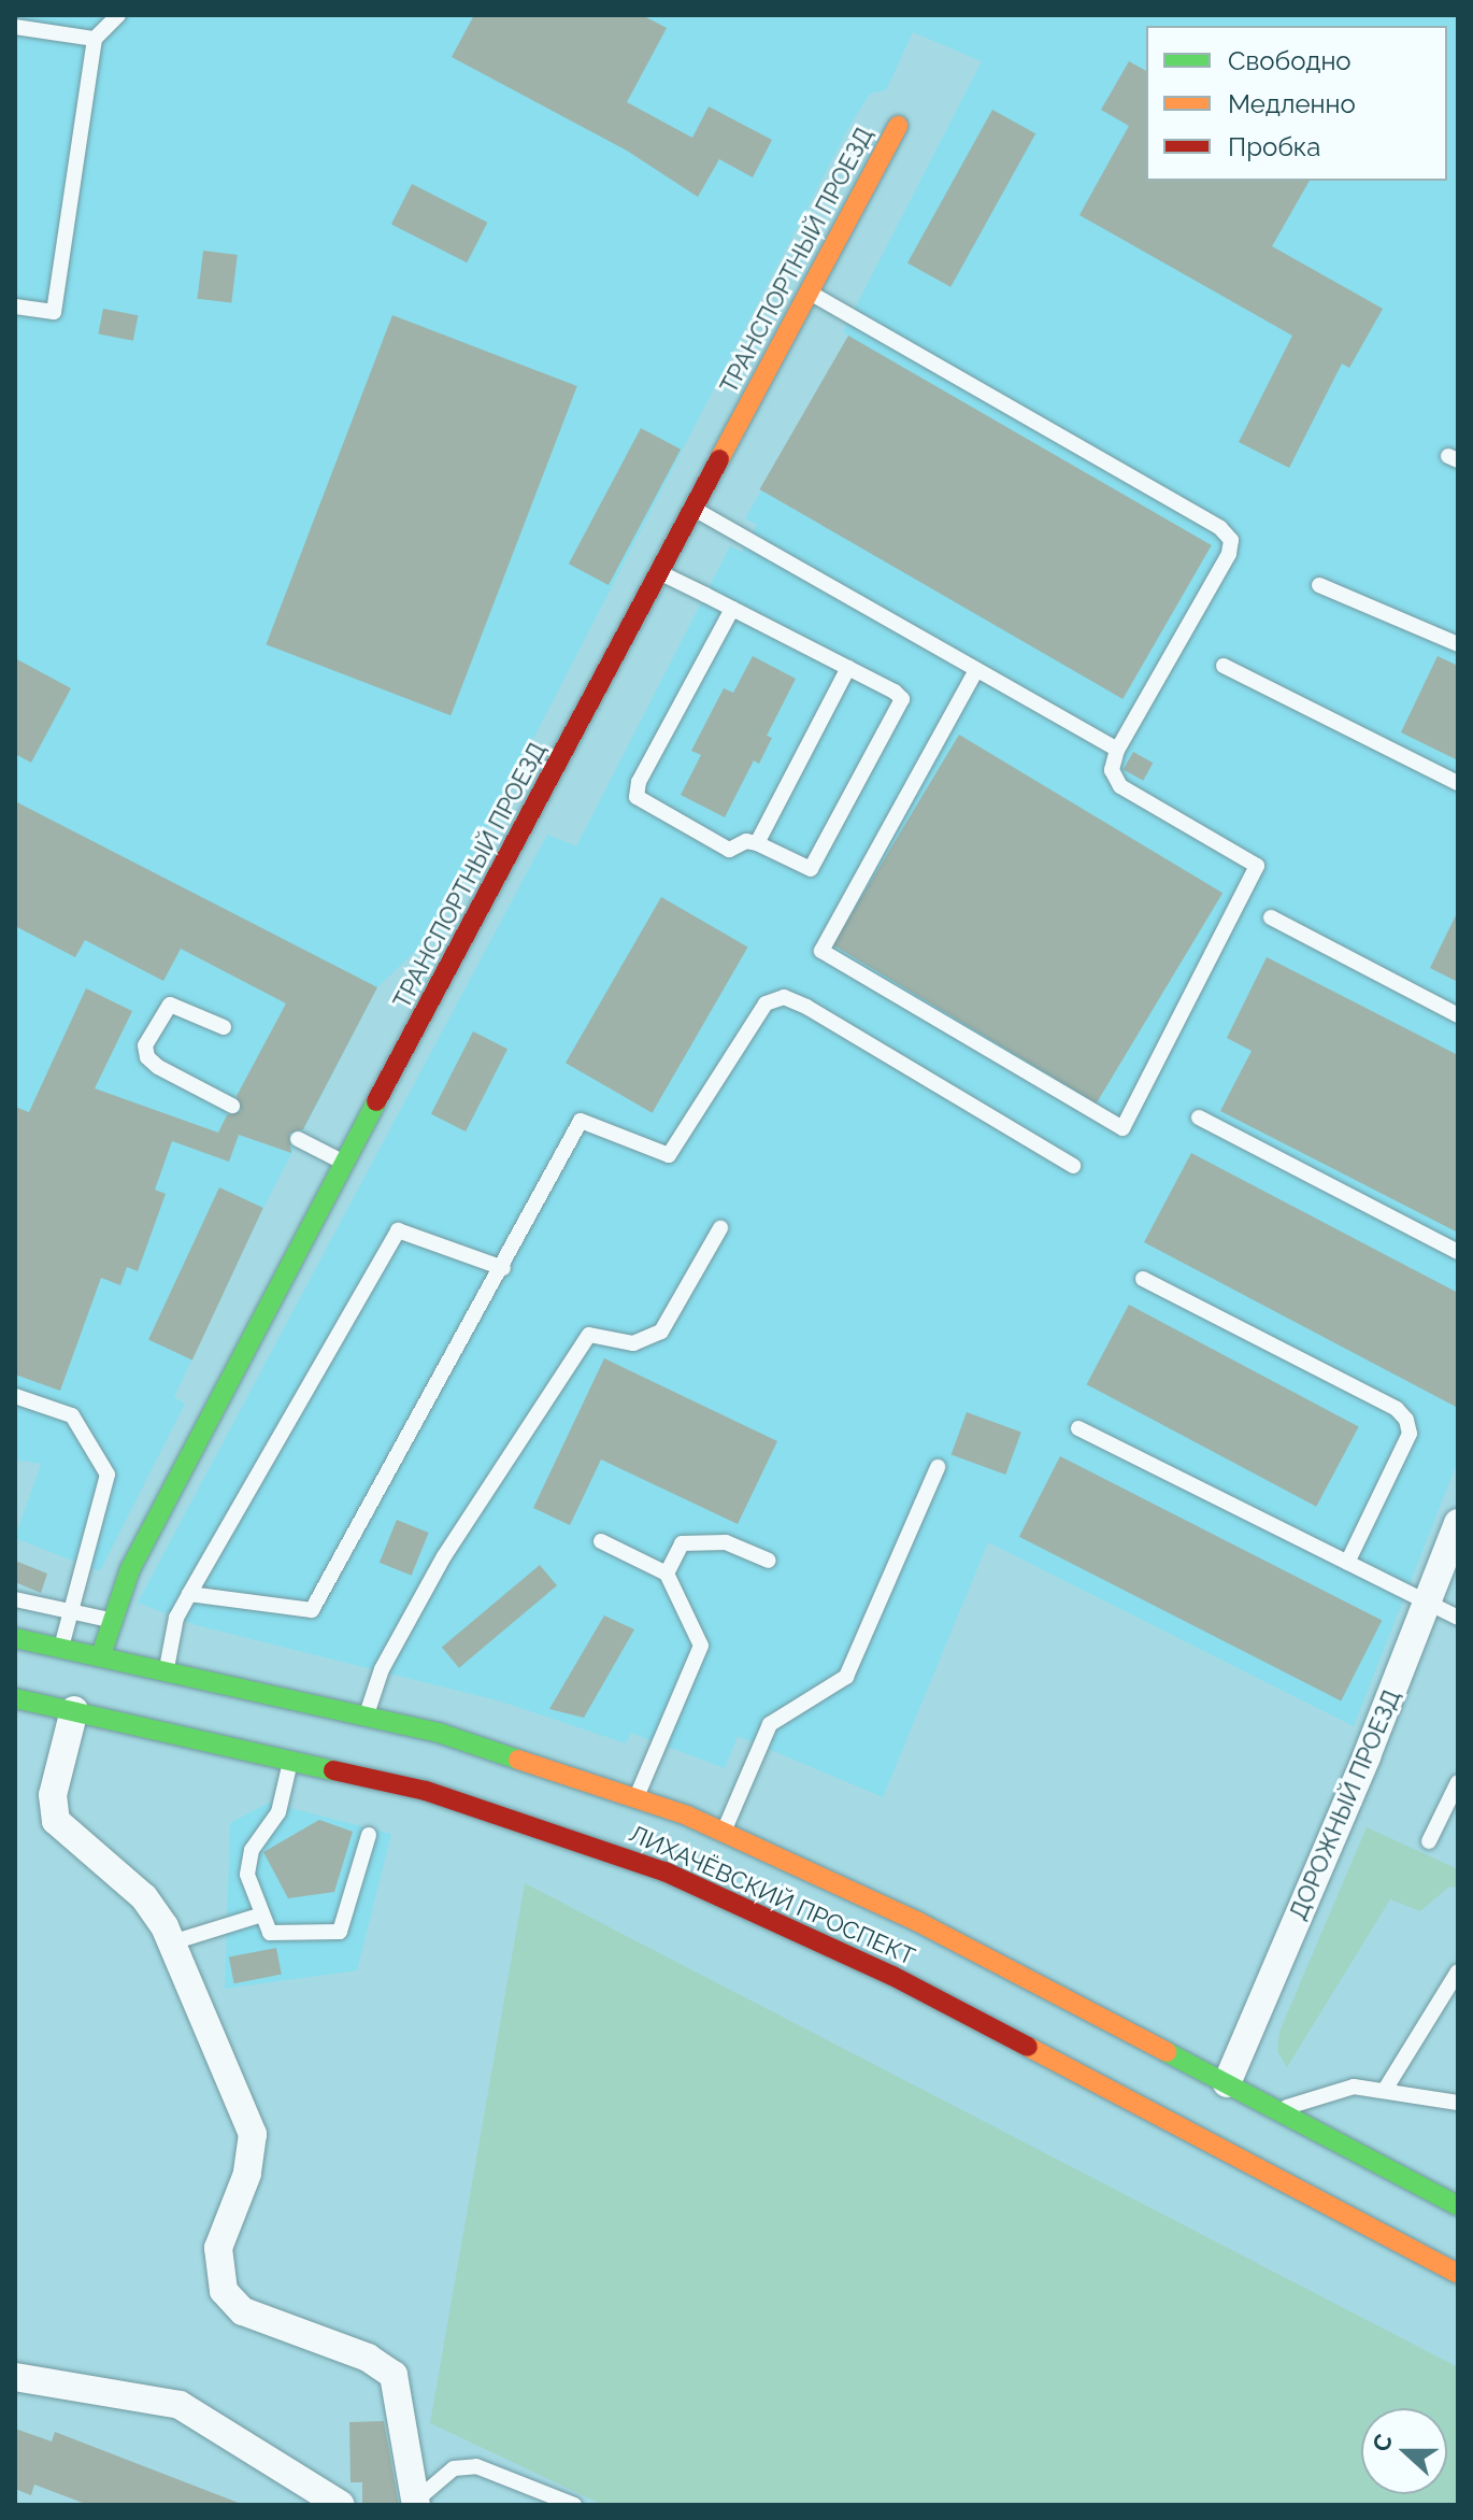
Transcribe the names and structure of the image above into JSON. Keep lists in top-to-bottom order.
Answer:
{
  "streets": {
    "main road": ["ТРАНСПОРТНЫЙ ПРОЕЗД", "ЛИХАЧЁВСКИЙ ПРОСПЕКТ"],
    "street": ["ДОРОЖНЫЙ ПРОЕЗД"]
  },
  "crossings": [
    ["ТРАНСПОРТНЫЙ ПРОЕЗД", "ЛИХАЧЁВСКИЙ ПРОСПЕКТ"],
    ["ДОРОЖНЫЙ ПРОЕЗД", "ЛИХАЧЁВСКИЙ ПРОСПЕКТ"]
  ],
  "legend": ["Свободно", "Медленно", "Пробка"],
  "north": "left"
}
